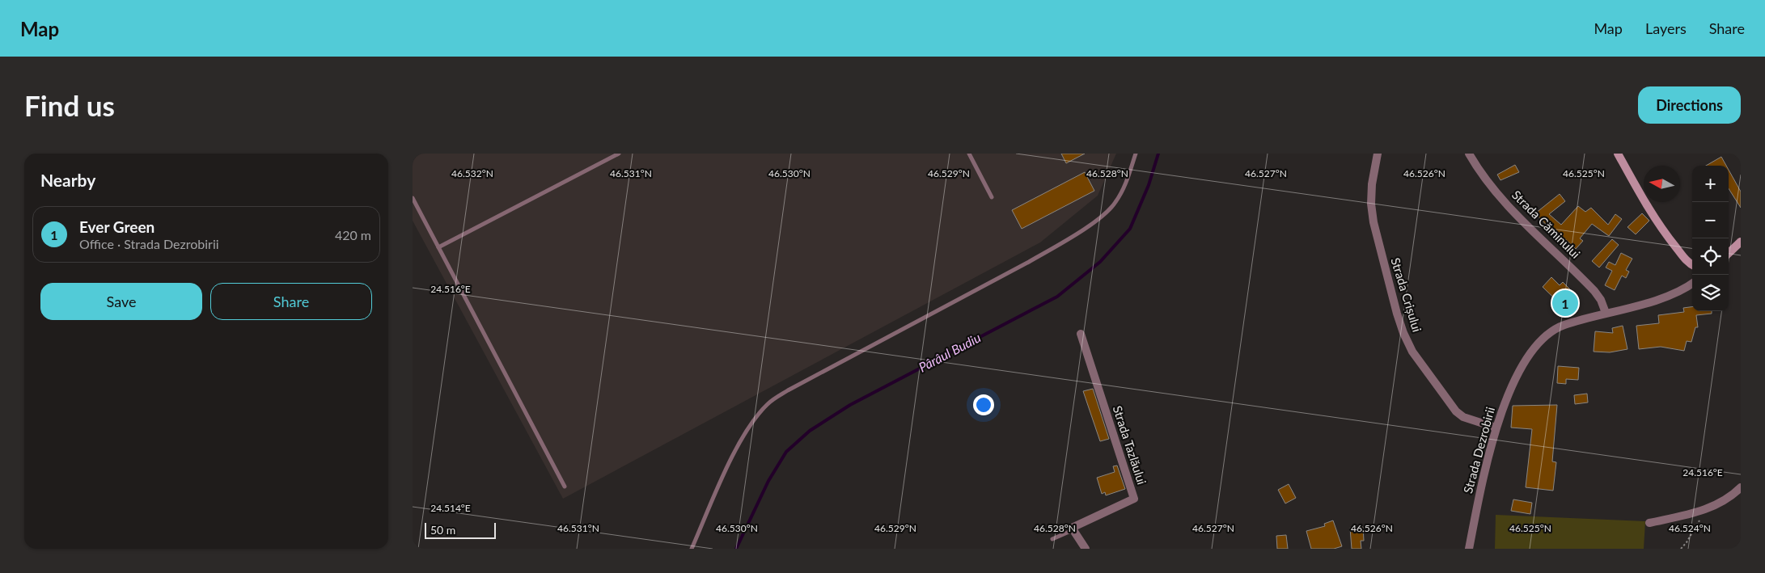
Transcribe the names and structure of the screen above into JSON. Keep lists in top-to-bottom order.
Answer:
{
  "streets": {
    "street": [
      "Strada Căminului",
      "Strada Crișului",
      "Strada Tazlăului",
      "Strada Dezrobirii"
    ]
  },
  "crossings": [
    ["Strada Căminului", "Strada Dezrobirii"],
    ["Strada Crișului", "Strada Dezrobirii"]
  ],
  "water": ["Pârâul Budiu"],
  "scale_bar": "50 m",
  "north": "left",
  "page": {
    "header": "Map",
    "nav": ["Map", "Layers", "Share"],
    "buttons": [
      "Directions",
      ["Save", "Share"]
    ],
    "title": "Find us",
    "heading": "Nearby",
    "map_buttons": ["+", "−"],
    "list": [
      {
        "mark": "1",
        "name": "Ever Green",
        "note": "Office · Strada Dezrobirii",
        "value": "420 m"
      }
    ],
    "pins": "1",
    "scale": "50 m"
  },
  "coordinates": [
    "46.532°N",
    "46.531°N",
    "46.530°N",
    "46.529°N",
    "46.528°N",
    "46.527°N",
    "46.526°N",
    "46.525°N",
    "24.516°E",
    "24.514°E",
    "46.524°N"
  ]
}
